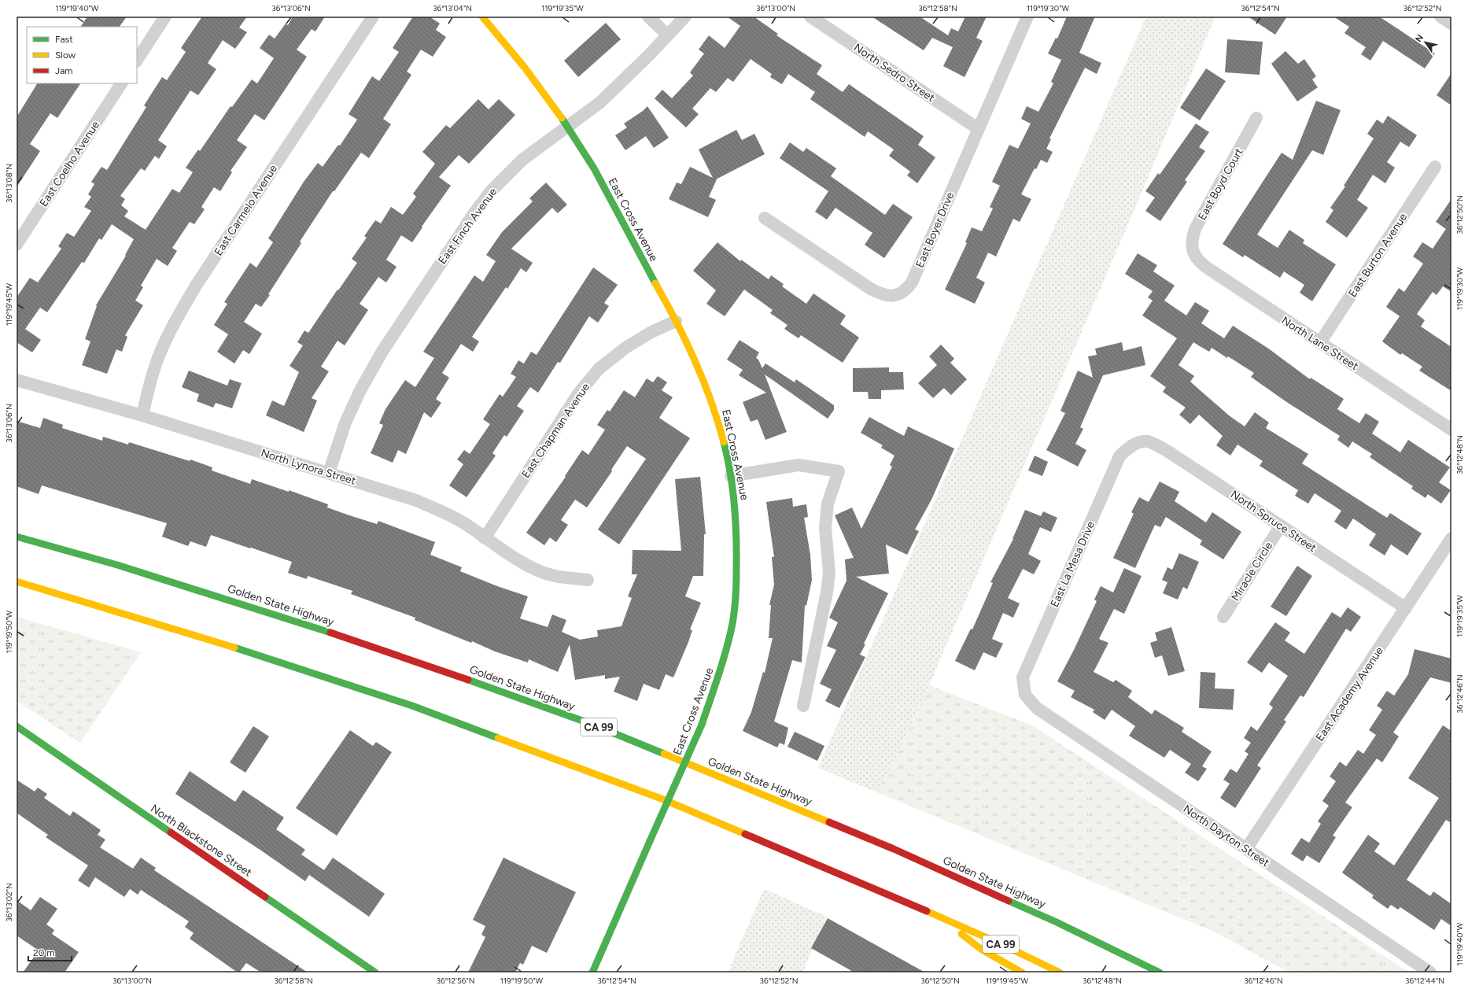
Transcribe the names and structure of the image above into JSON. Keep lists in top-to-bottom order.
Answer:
{
  "streets": {
    "main road": [
      "East Cross Avenue",
      "Golden State Highway",
      "CA 99",
      "North Blackstone Street"
    ],
    "street": [
      "North Sedro Street",
      "East Coelho Avenue",
      "East Boyd Court",
      "East Carmelo Avenue",
      "East Finch Avenue",
      "East Boyer Drive",
      "East Burton Avenue",
      "North Lane Street",
      "East Chapman Avenue",
      "North Lynora Street",
      "North Spruce Street",
      "East La Mesa Drive",
      "Miracle Circle",
      "East Academy Avenue",
      "North Dayton Street"
    ]
  },
  "crossings": [
    ["North Sedro Street", "East Boyer Drive"],
    ["East Boyd Court", "North Lane Street"],
    ["East Carmelo Avenue", "North Lynora Street"],
    ["East Cross Avenue", "East Finch Avenue"],
    ["East Cross Avenue", "East Chapman Avenue"],
    ["East Finch Avenue", "North Lynora Street"],
    ["East Burton Avenue", "North Lane Street"],
    ["East Chapman Avenue", "North Lynora Street"],
    ["North Spruce Street", "East La Mesa Drive"],
    ["North Spruce Street", "Miracle Circle"],
    ["North Spruce Street", "East Academy Avenue"],
    ["East La Mesa Drive", "North Dayton Street"],
    ["East Academy Avenue", "North Dayton Street"]
  ],
  "legend": ["Fast", "Slow", "Jam"],
  "scale_bar": "20 m",
  "north": "top left",
  "coordinates": [
    "119°19'40\"W",
    "36°13'06\"N",
    "36°13'04\"N",
    "119°19'35\"W",
    "36°13'00\"N",
    "36°12'58\"N",
    "119°19'30\"W",
    "36°12'54\"N",
    "36°12'52\"N",
    "36°13'08\"N",
    "36°12'50\"N",
    "119°19'45\"W",
    "36°12'48\"N",
    "119°19'50\"W",
    "36°12'46\"N",
    "36°13'02\"N",
    "36°12'56\"N",
    "36°12'44\"N"
  ]
}
